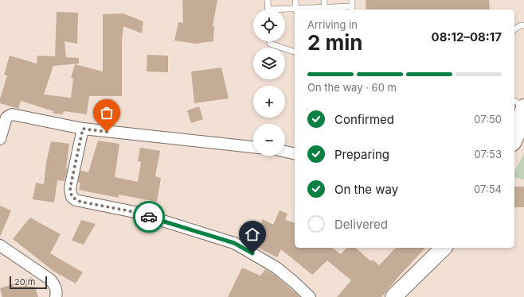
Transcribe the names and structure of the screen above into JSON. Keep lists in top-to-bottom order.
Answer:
{
  "scale_bar": "20 m",
  "page": {
    "map_buttons": ["+", "−"],
    "heading": ["2 min", "Arriving in", "08:12–08:17"],
    "bar": "On the way · 60 m",
    "list": [
      ["Confirmed", "07:50"],
      ["Preparing", "07:53"],
      ["On the way", "07:54"],
      "Delivered"
    ],
    "scale": "20 m"
  }
}
